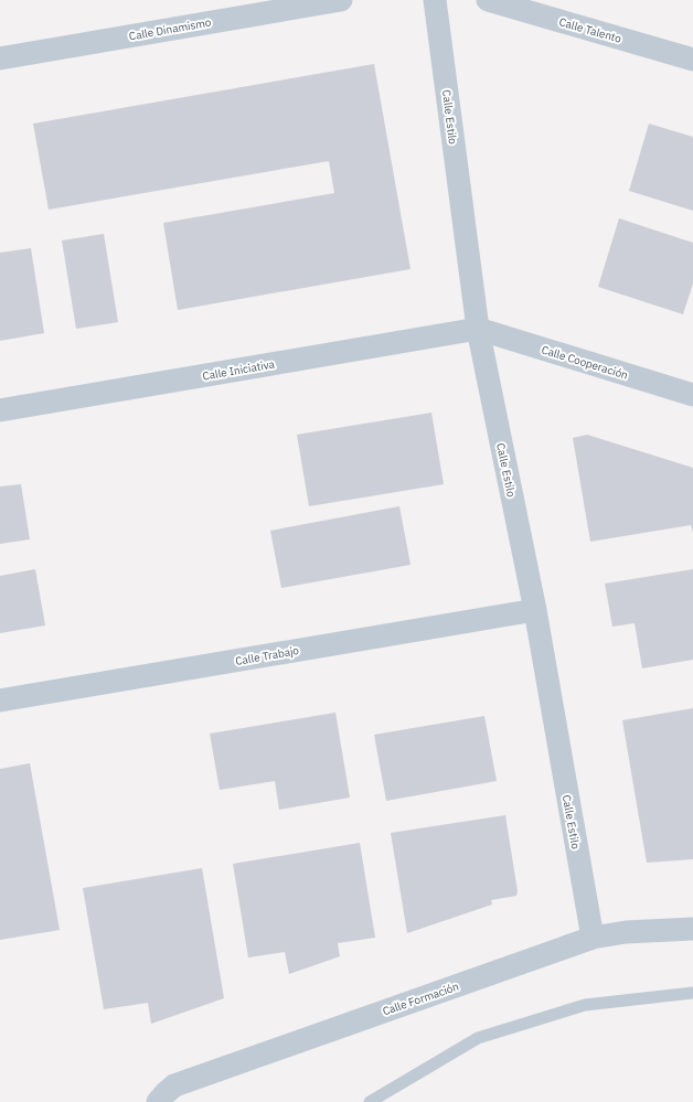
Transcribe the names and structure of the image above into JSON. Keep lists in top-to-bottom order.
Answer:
{
  "streets": {
    "street": [
      "Calle Dinamismo",
      "Calle Talento",
      "Calle Estilo",
      "Calle Cooperación",
      "Calle Iniciativa",
      "Calle Trabajo",
      "Calle Formación"
    ]
  },
  "crossings": [
    ["Calle Estilo", "Calle Cooperación"],
    ["Calle Estilo", "Calle Iniciativa"],
    ["Calle Estilo", "Calle Trabajo"],
    ["Calle Estilo", "Calle Formación"],
    ["Calle Cooperación", "Calle Iniciativa"]
  ]
}
